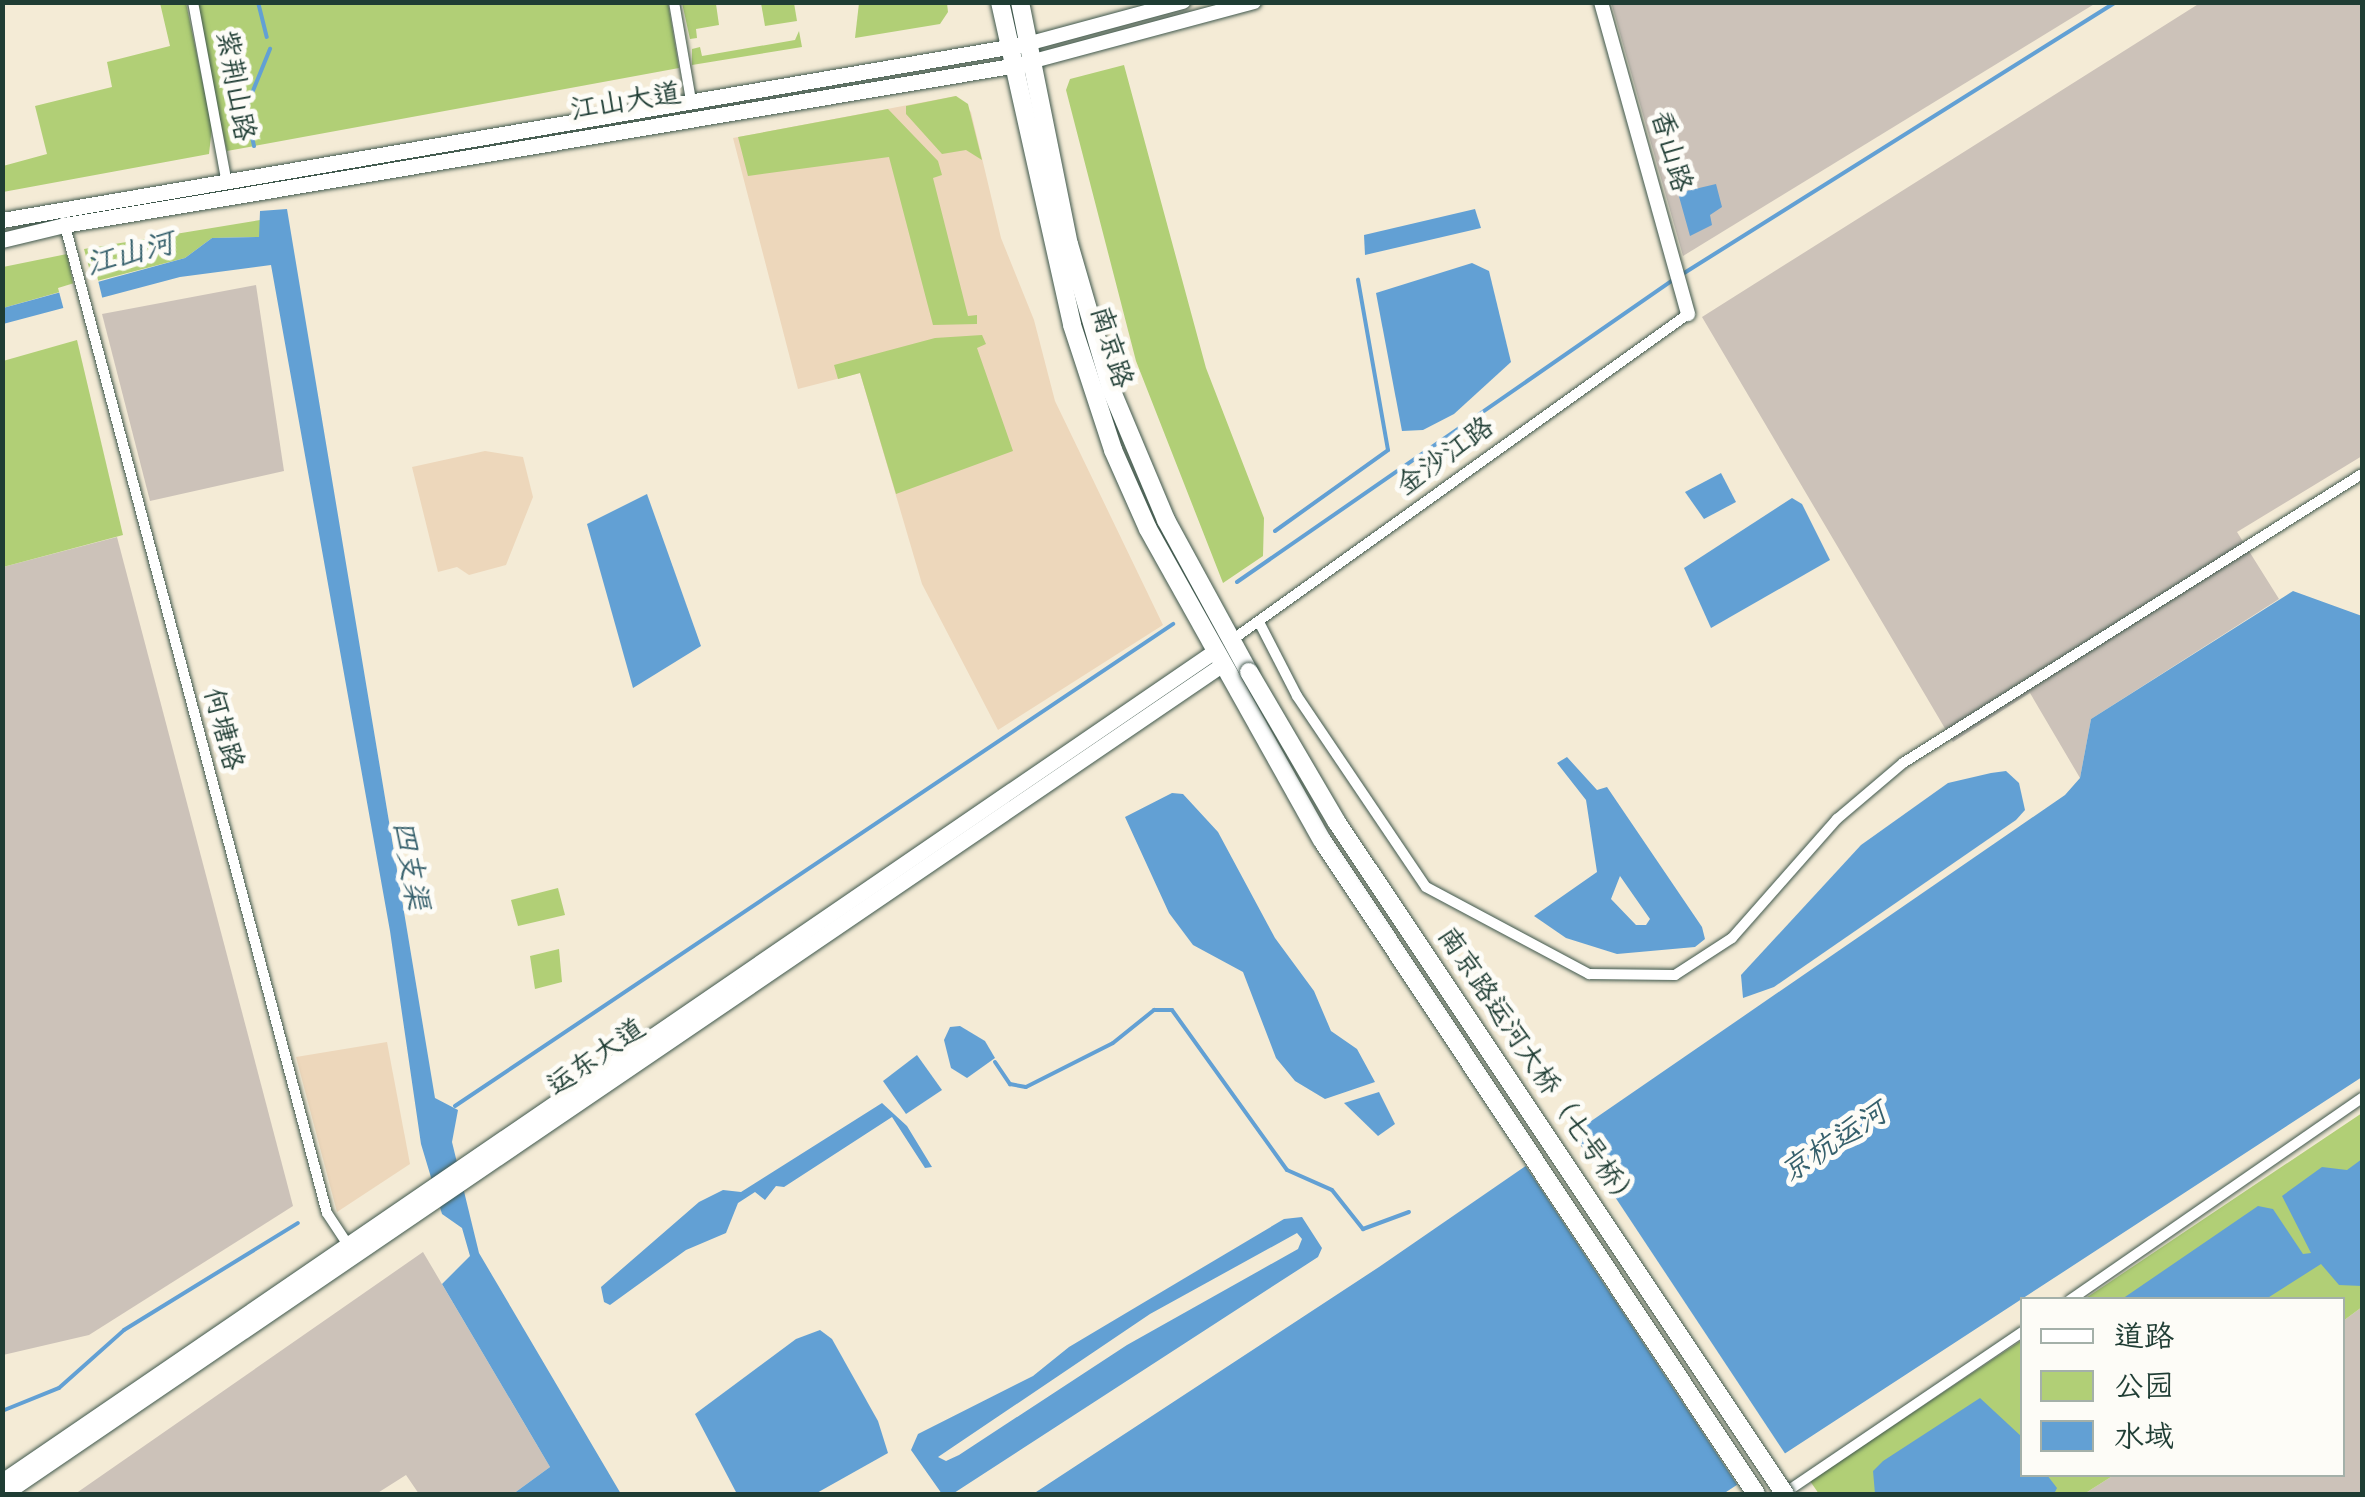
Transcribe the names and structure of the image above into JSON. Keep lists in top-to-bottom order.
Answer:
{
  "streets": {
    "main road": [
      "江山大道",
      "南京路",
      "运东大道",
      "南京路运河大桥（七号桥）"
    ],
    "street": [
      "紫荆山路",
      "香山路",
      "金沙江路",
      "何塘路"
    ]
  },
  "crossings": [
    ["紫荆山路", "江山大道"],
    ["江山大道", "南京路"],
    ["江山大道", "何塘路"],
    ["香山路", "金沙江路"],
    ["南京路", "金沙江路"],
    ["南京路", "运东大道"],
    ["南京路", "南京路运河大桥（七号桥）"],
    ["何塘路", "运东大道"]
  ],
  "water": ["江山河", "四支渠", "京杭运河"],
  "legend": ["道路", "公园", "水域"]
}
